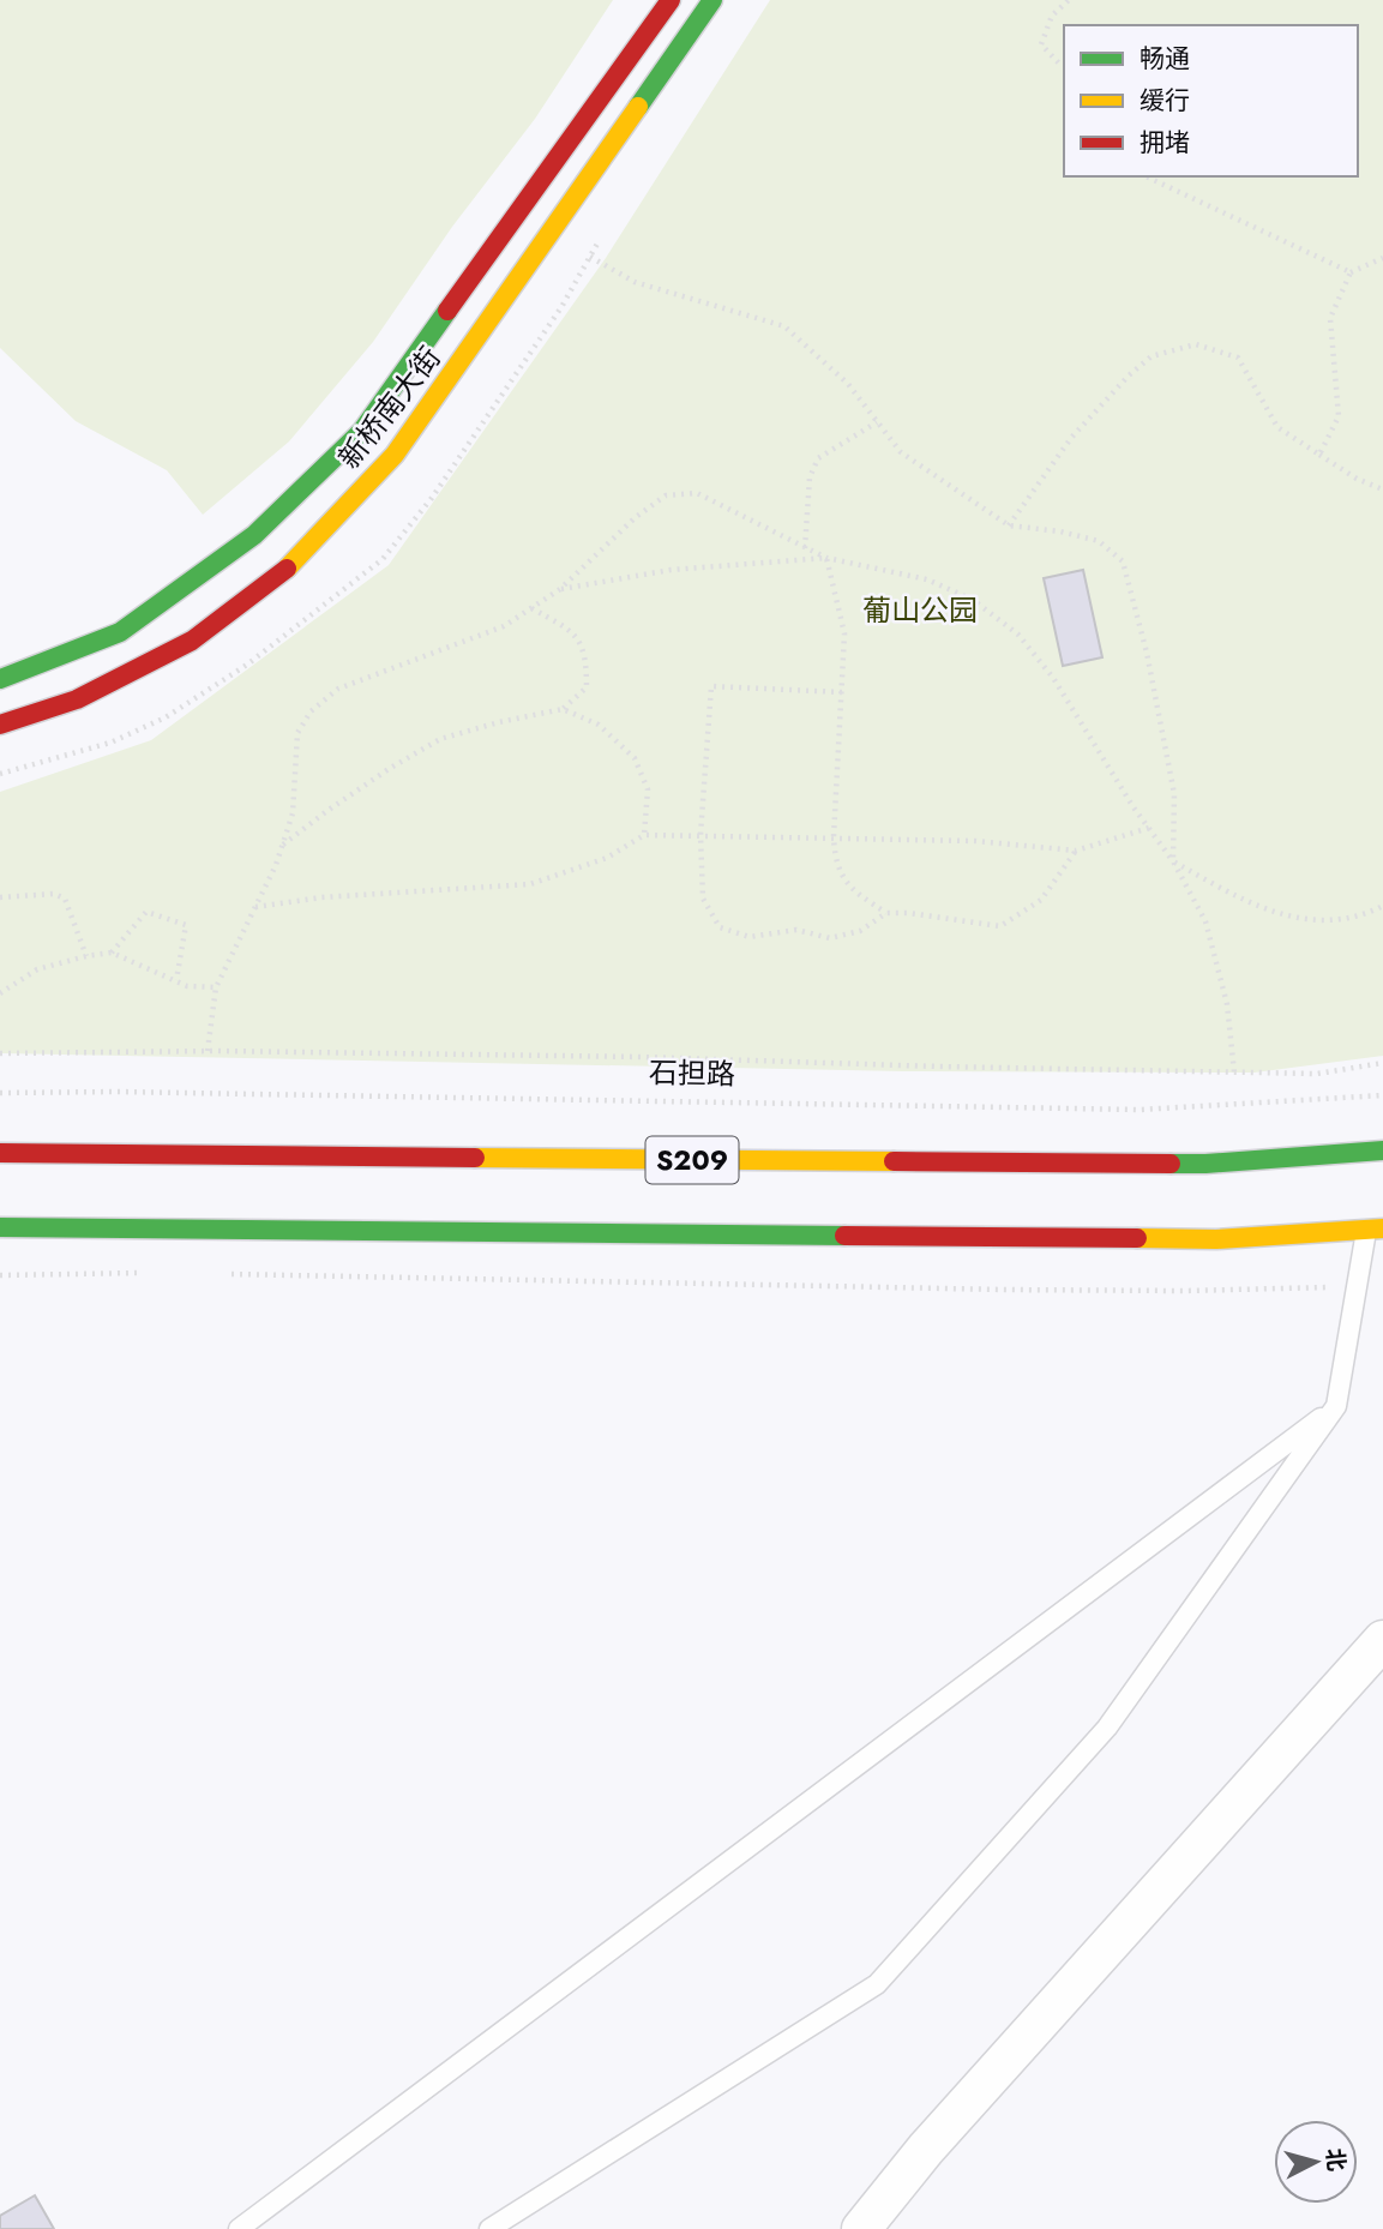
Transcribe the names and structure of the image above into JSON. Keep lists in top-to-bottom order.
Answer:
{
  "streets": {
    "main road": ["新桥南大街", "S209"],
    "path": ["石担路"]
  },
  "parks": ["葡山公园"],
  "legend": ["畅通", "缓行", "拥堵"],
  "north": "right"
}
